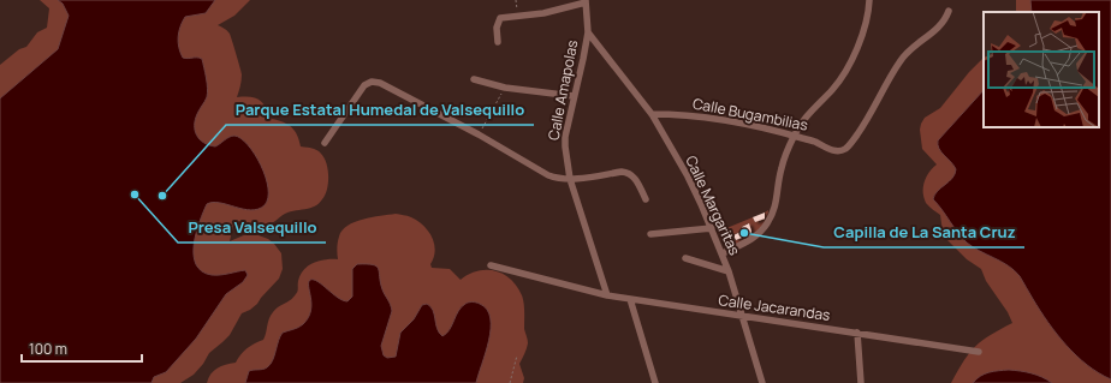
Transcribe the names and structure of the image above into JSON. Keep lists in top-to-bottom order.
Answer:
{
  "streets": {
    "street": [
      "Calle Amapolas",
      "Calle Bugambilias",
      "Calle Margaritas",
      "Calle Jacarandas"
    ]
  },
  "crossings": [
    ["Calle Amapolas", "Calle Margaritas"],
    ["Calle Amapolas", "Calle Jacarandas"],
    ["Calle Bugambilias", "Calle Margaritas"],
    ["Calle Margaritas", "Calle Jacarandas"]
  ],
  "places": ["Presa Valsequillo", "Parque Estatal Humedal de Valsequillo", "Capilla de La Santa Cruz"],
  "scale_bar": "100 m"
}
